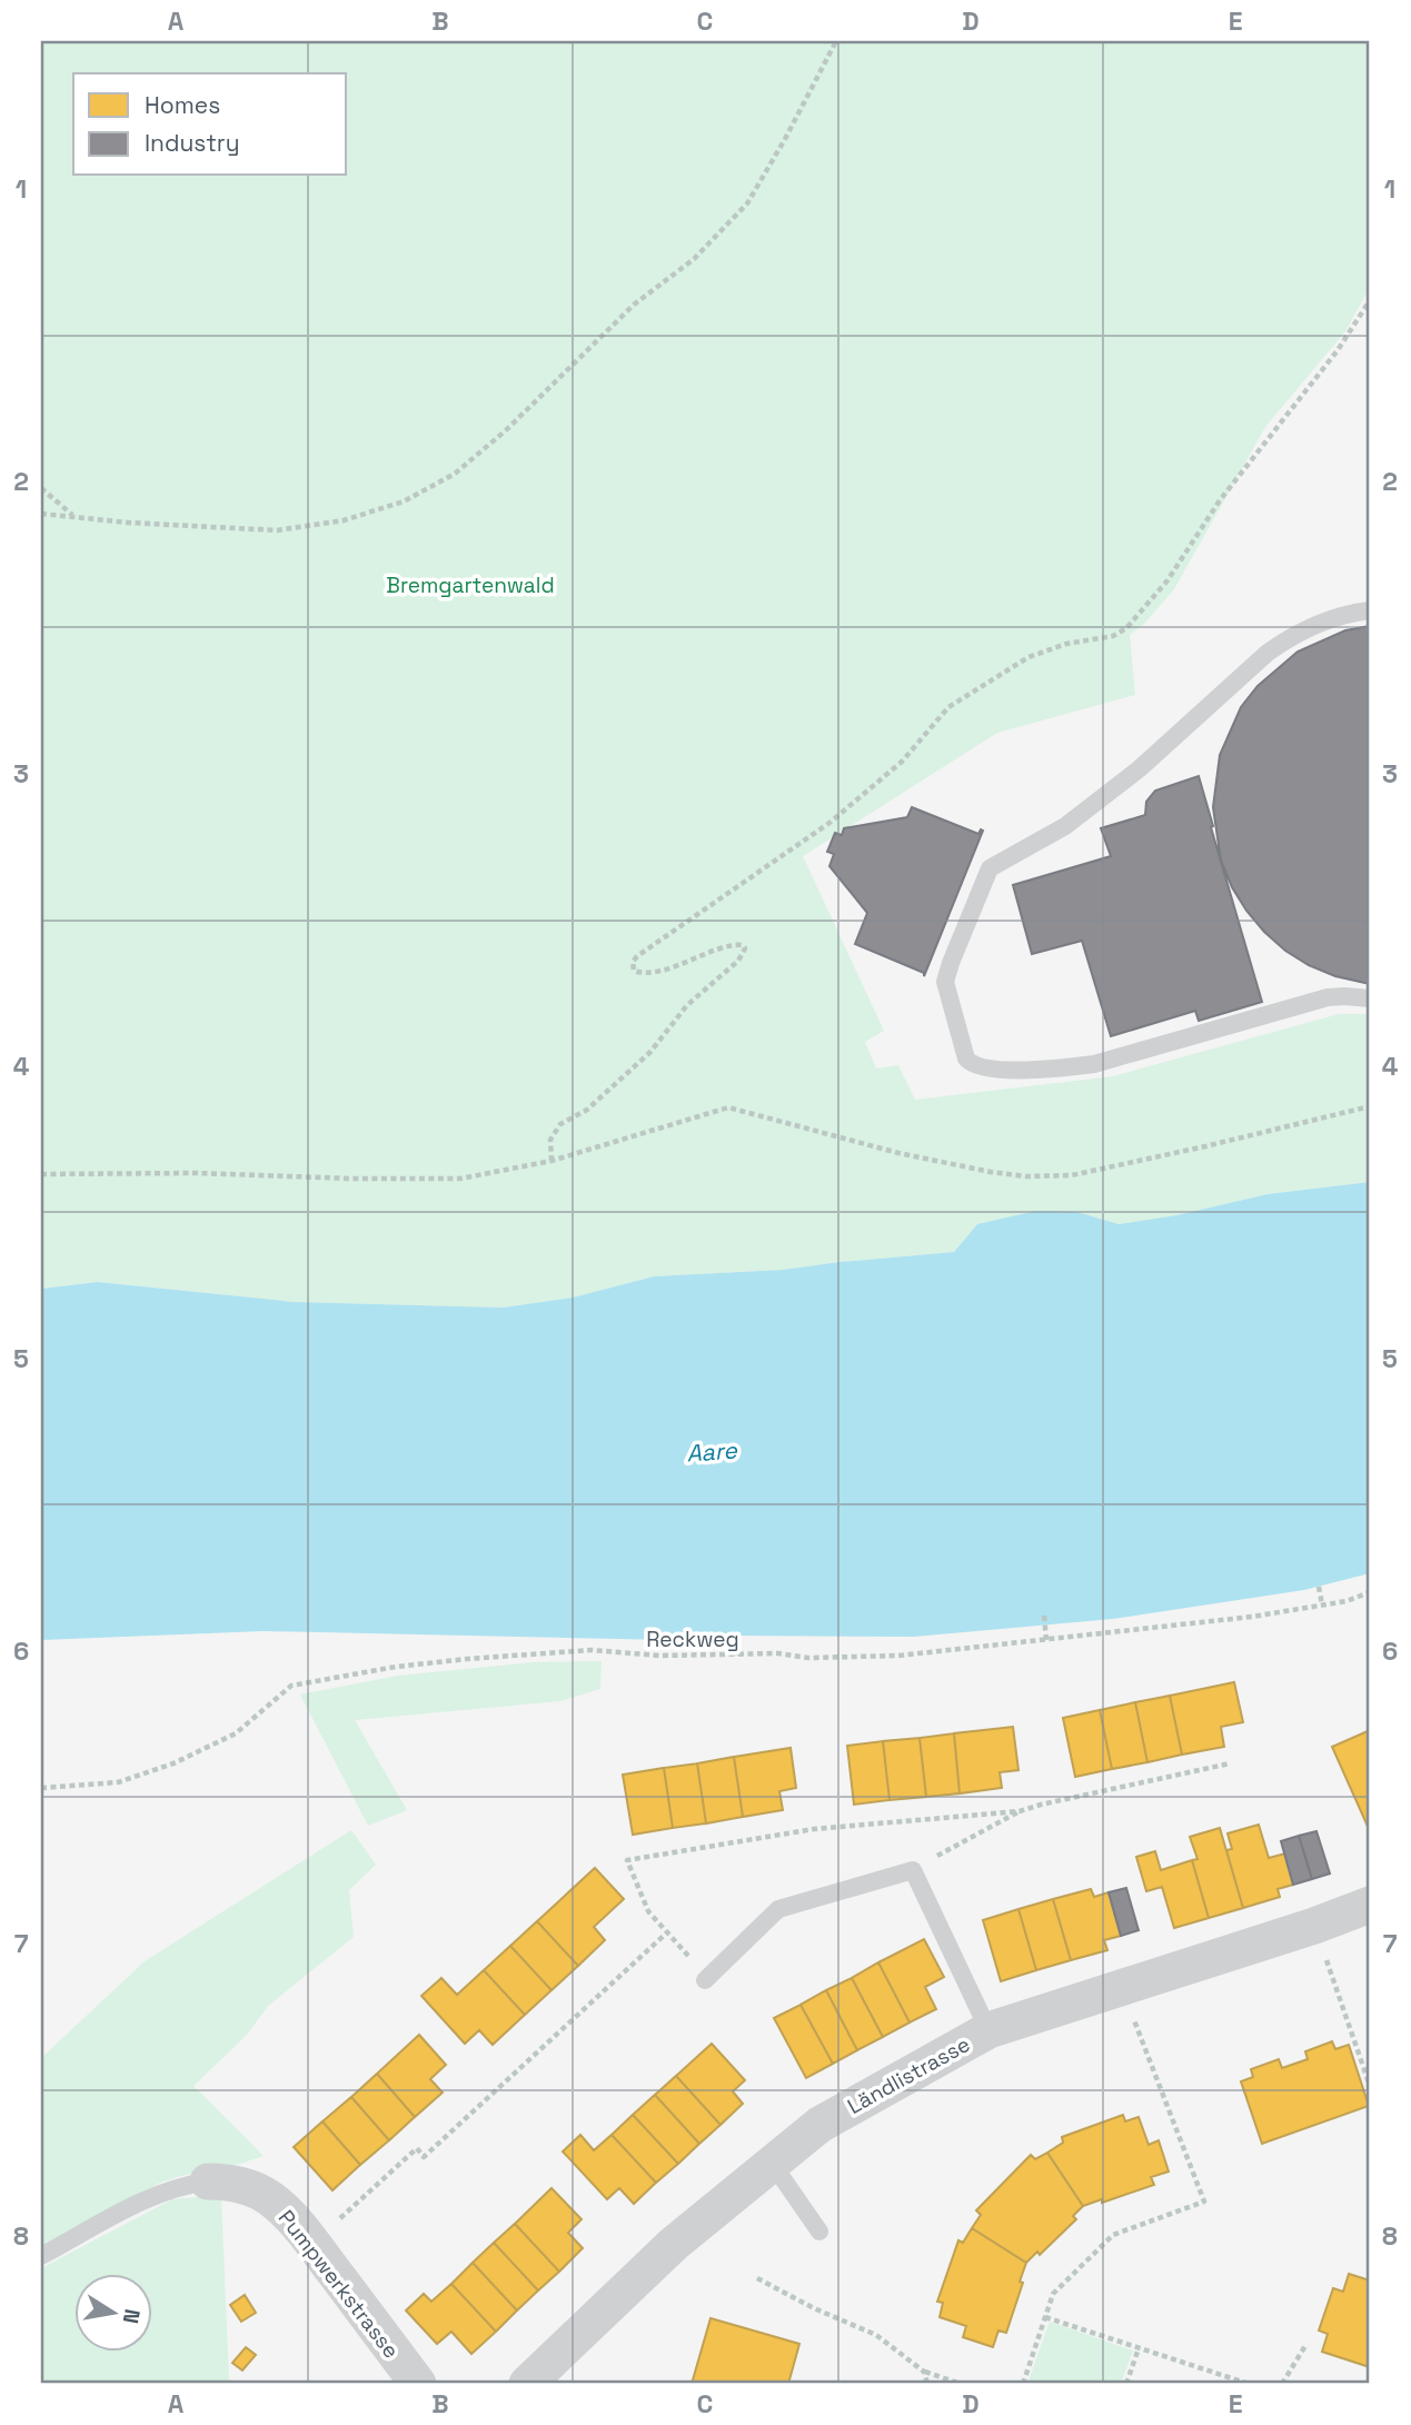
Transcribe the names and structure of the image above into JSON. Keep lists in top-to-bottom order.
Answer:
{
  "streets": {
    "street": ["Ländlistrasse", "Pumpwerkstrasse"],
    "path": ["Reckweg"]
  },
  "water": ["Aare"],
  "parks": ["Bremgartenwald"],
  "legend": ["Homes", "Industry"],
  "north": "right",
  "grid": {
    "columns": [
      "A",
      "B",
      "C",
      "D",
      "E"
    ],
    "rows": [
      "1",
      "2",
      "3",
      "4",
      "5",
      "6",
      "7",
      "8"
    ]
  }
}
